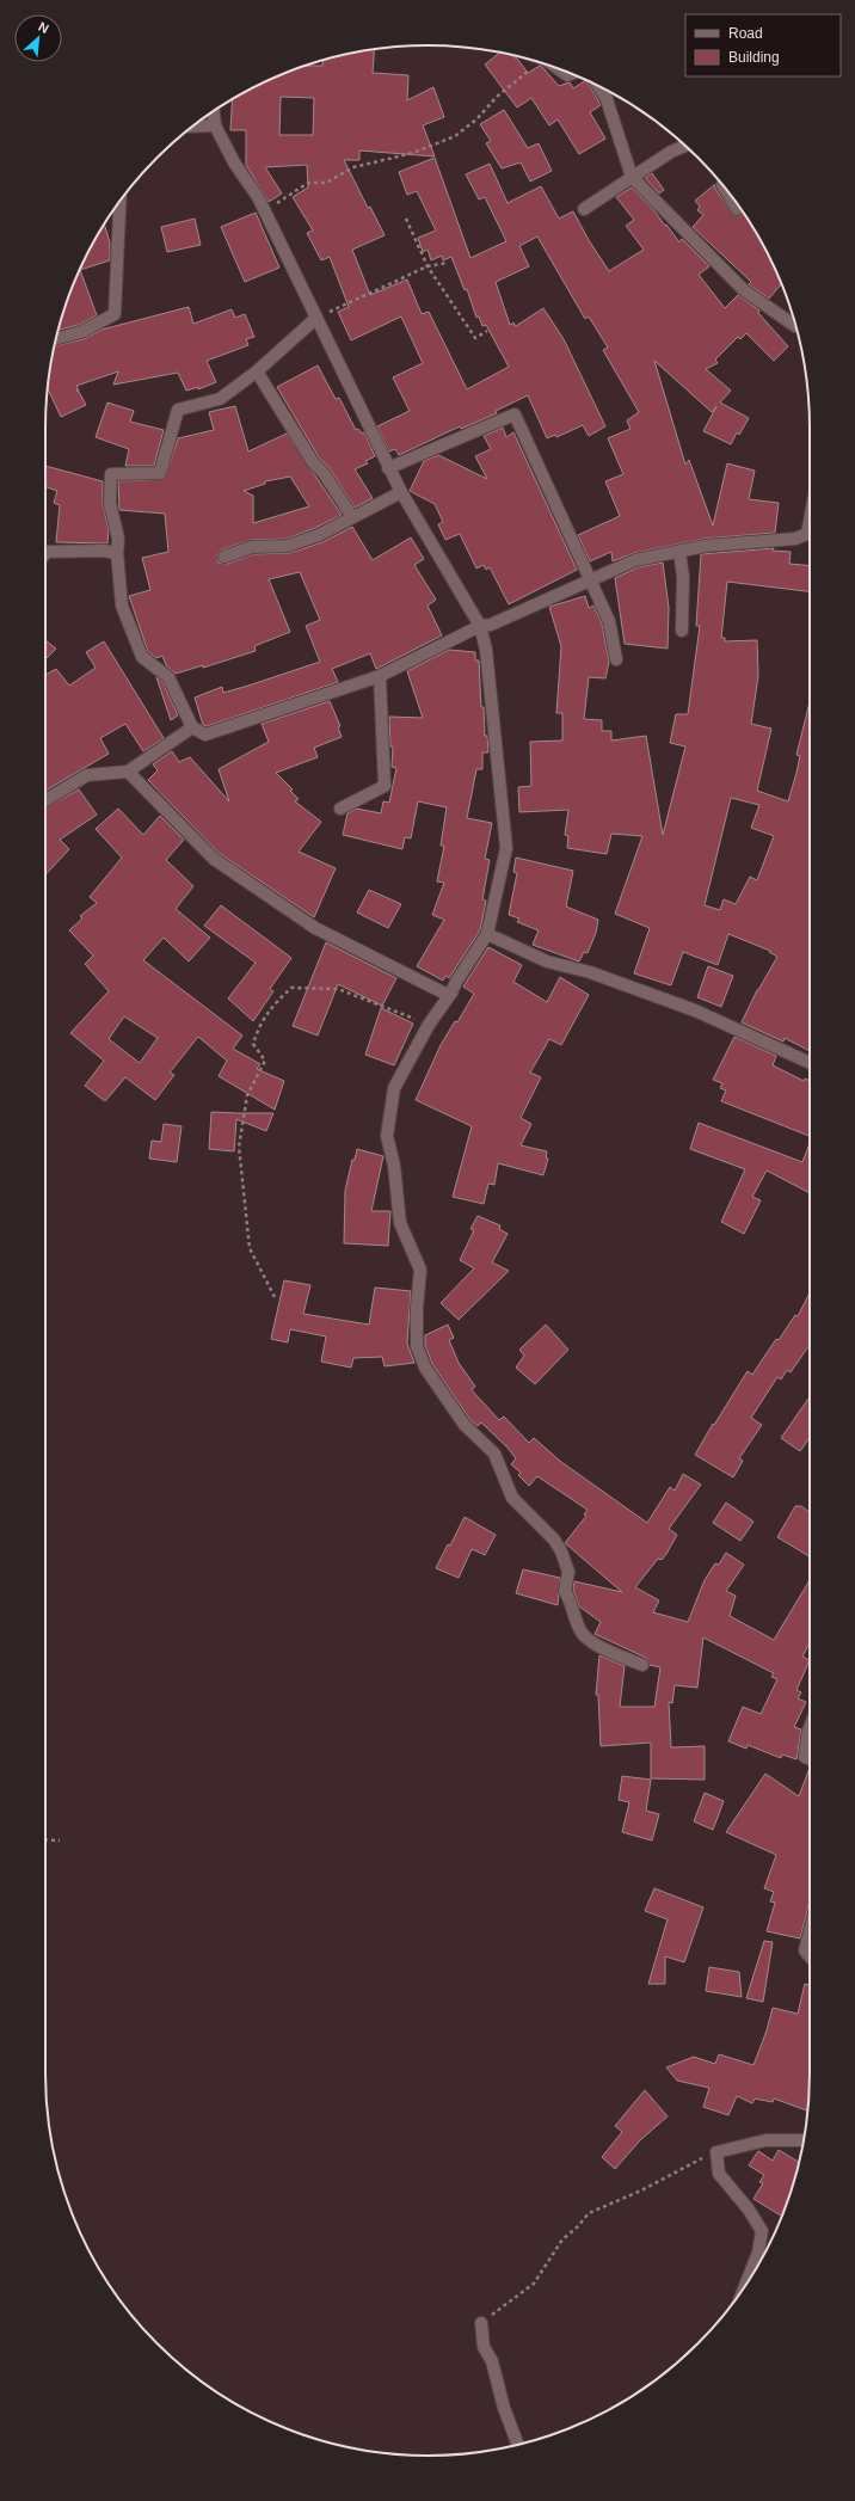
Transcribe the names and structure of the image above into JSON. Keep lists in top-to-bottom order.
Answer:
{
  "legend": ["Road", "Building"],
  "north": "top right"
}
